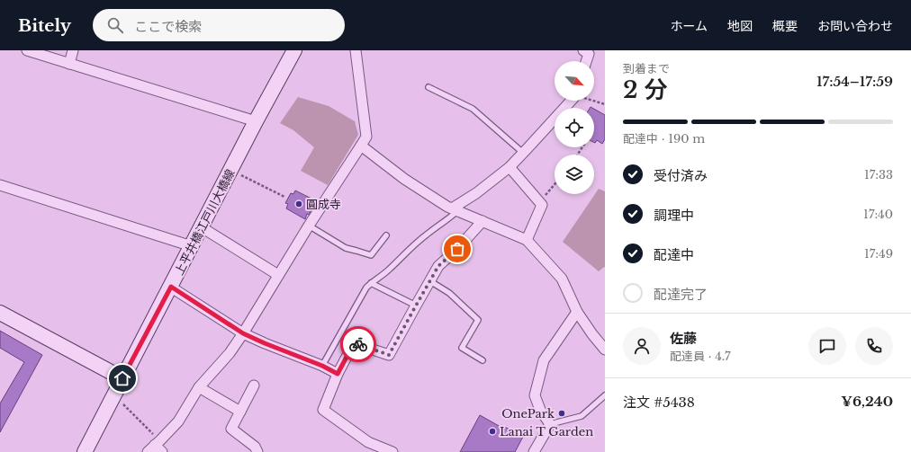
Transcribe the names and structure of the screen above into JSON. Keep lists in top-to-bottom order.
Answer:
{
  "streets": {
    "street": ["上平井橋江戸川大橋線"]
  },
  "places": ["圓成寺", "OnePark", "Lanai T Garden"],
  "north": "bottom right",
  "page": {
    "header": "Bitely",
    "search": "ここで検索",
    "nav": [
      "ホーム",
      "地図",
      "概要",
      "お問い合わせ"
    ],
    "heading": ["2 分", "到着まで", "17:54–17:59"],
    "panel": [
      "佐藤",
      "配達員 · 4.7",
      "注文 #5438",
      "¥6,240"
    ],
    "bar": "配達中 · 190 m",
    "list": [
      ["受付済み", "17:33"],
      ["調理中", "17:40"],
      ["配達中", "17:49"],
      "配達完了"
    ]
  }
}
